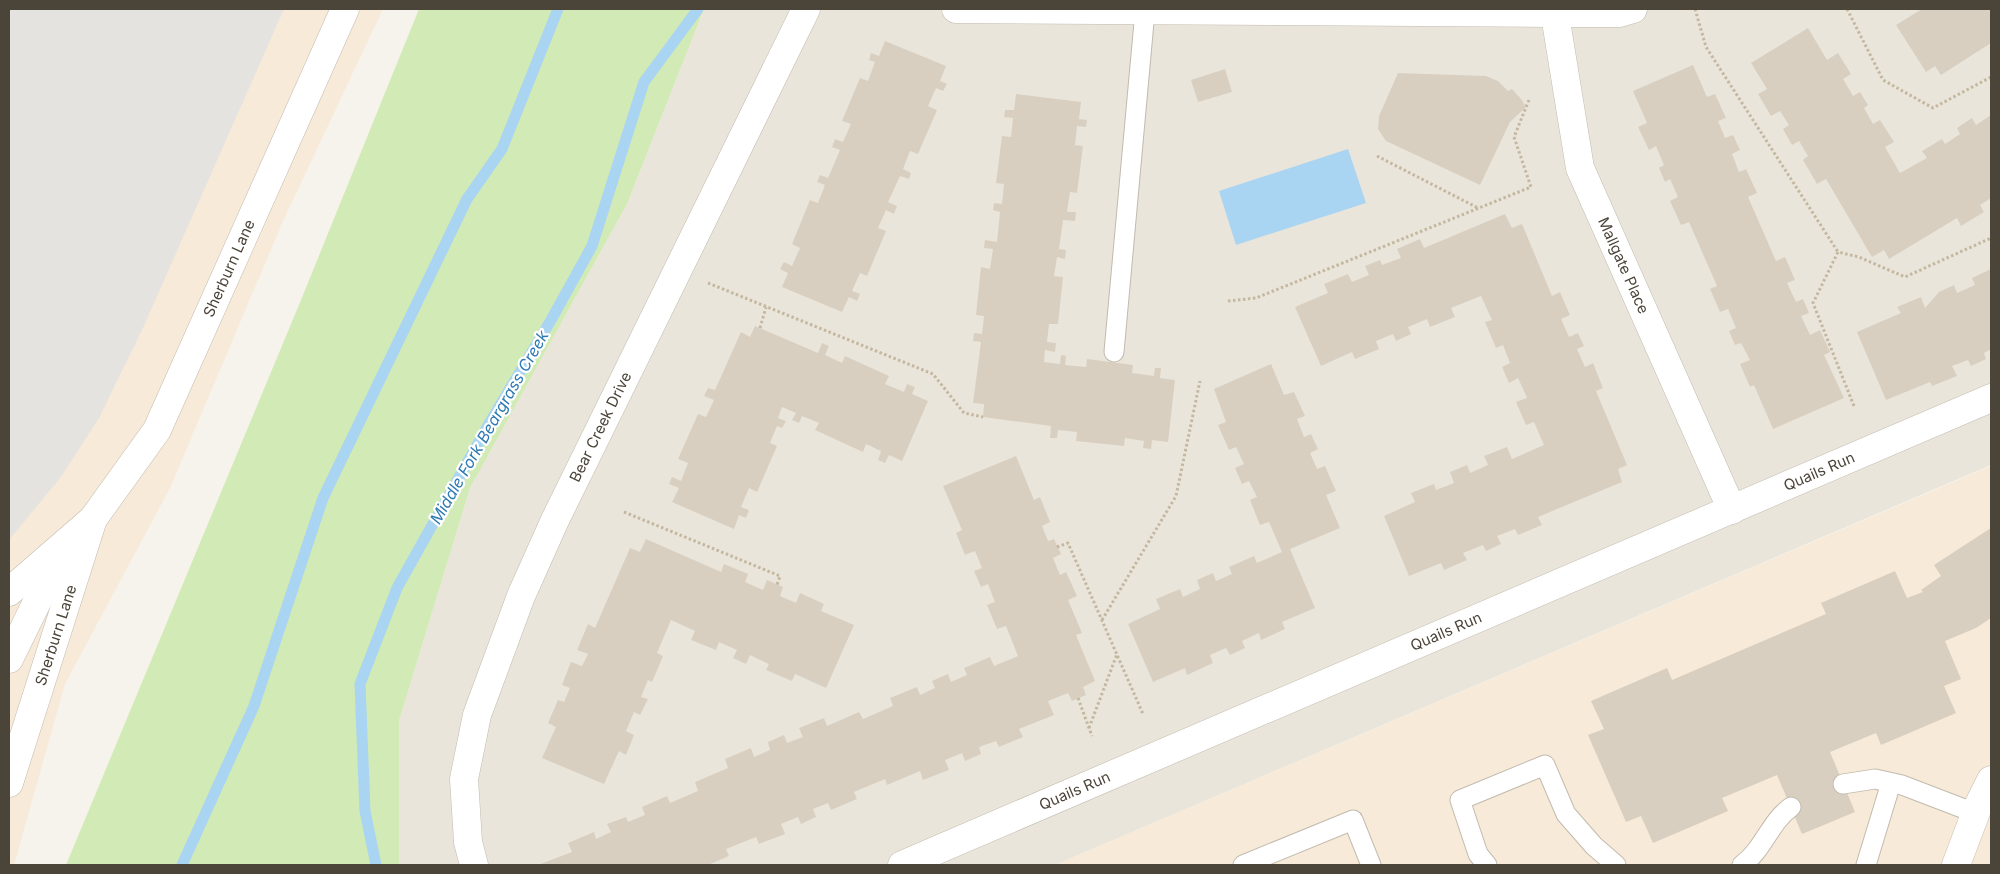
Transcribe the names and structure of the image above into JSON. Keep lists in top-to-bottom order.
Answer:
{
  "streets": {
    "street": [
      "Mallgate Place",
      "Sherburn Lane",
      "Bear Creek Drive",
      "Quails Run"
    ]
  },
  "crossings": [
    ["Mallgate Place", "Quails Run"]
  ],
  "water": ["Middle Fork Beargrass Creek"]
}
